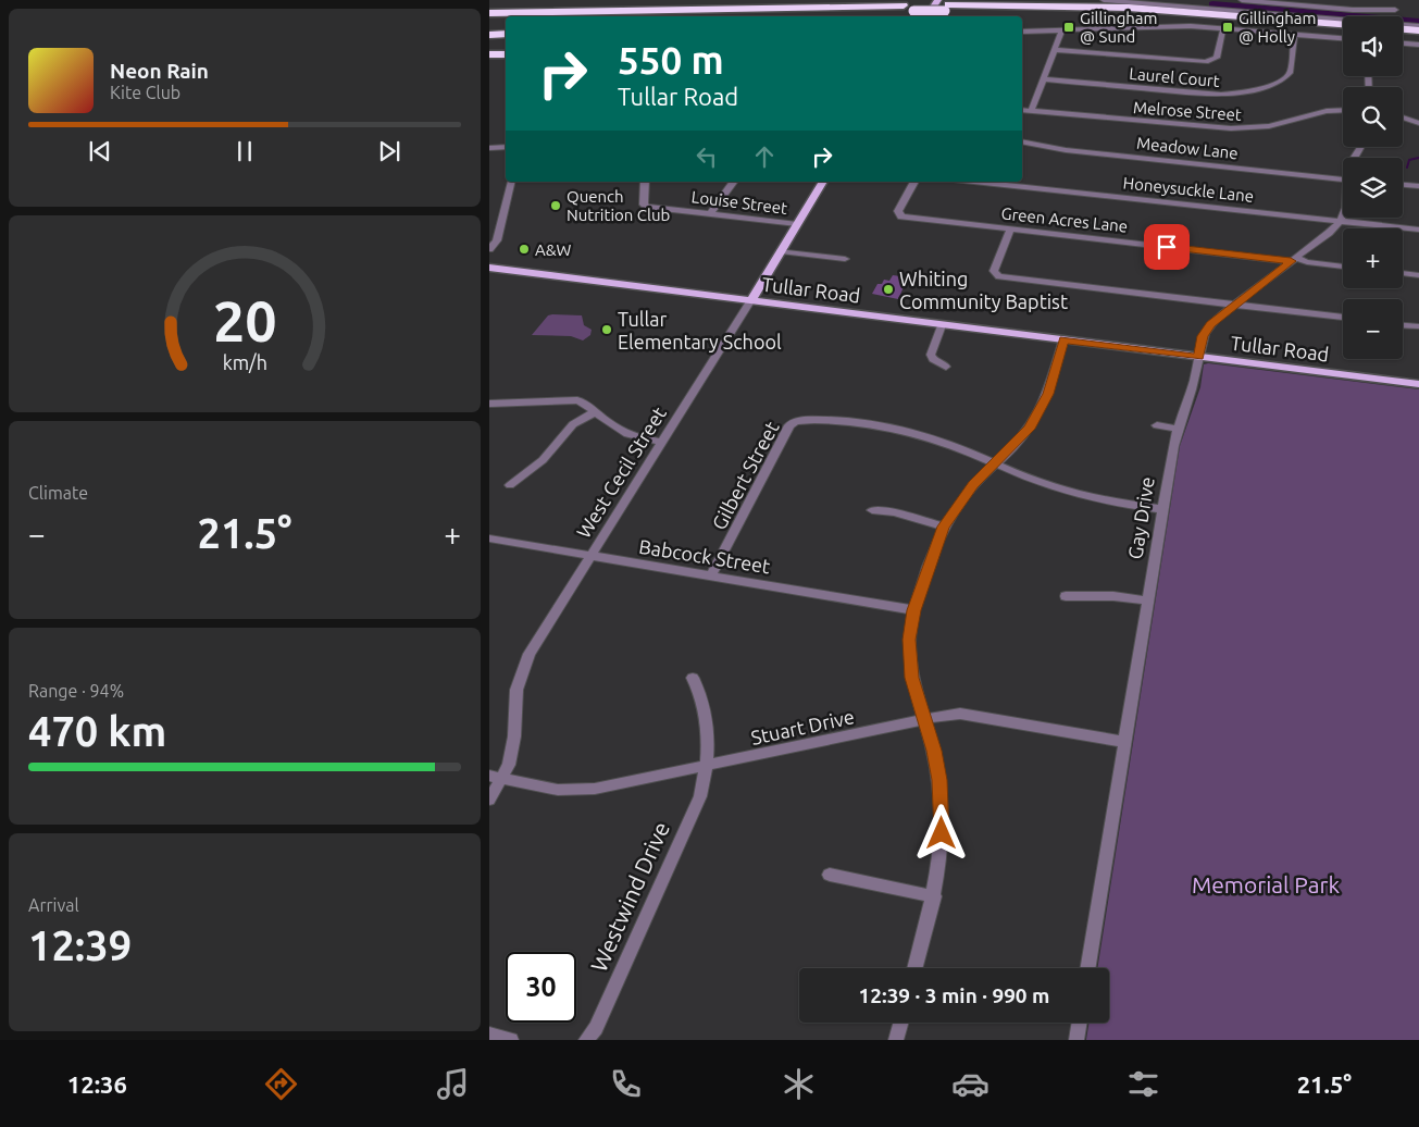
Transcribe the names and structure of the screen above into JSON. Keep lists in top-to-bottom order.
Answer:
{
  "streets": {
    "main road": ["Tullar Road", "West Cecil Street"],
    "street": [
      "Laurel Court",
      "Melrose Street",
      "Meadow Lane",
      "Honeysuckle Lane",
      "Louise Street",
      "Green Acres Lane",
      "Gilbert Street",
      "Gay Drive",
      "Babcock Street",
      "Stuart Drive",
      "Westwind Drive"
    ]
  },
  "crossings": [
    ["Honeysuckle Lane", "Gay Drive"],
    ["Louise Street", "West Cecil Street"],
    ["Green Acres Lane", "Gay Drive"],
    ["Tullar Road", "West Cecil Street"],
    ["Tullar Road", "Gay Drive"],
    ["West Cecil Street", "Babcock Street"],
    ["West Cecil Street", "Stuart Drive"],
    ["Gilbert Street", "Babcock Street"],
    ["Gay Drive", "Stuart Drive"],
    ["Stuart Drive", "Westwind Drive"]
  ],
  "parks": ["Memorial Park"],
  "places": {
    "transit": ["Gillingham @ Sund", "Gillingham @ Holly"],
    "other": [
      "Quench Nutrition Club",
      "A&W",
      "Whiting Community Baptist",
      "Tullar Elementary School"
    ]
  },
  "page": {
    "map_buttons": ["+", "−"],
    "turn": ["550 m", "Tullar Road"],
    "song": ["Neon Rain", "Kite Club"],
    "tile": [
      "Climate",
      ["Range · 94%", "470 km"],
      ["Arrival", "12:39"]
    ],
    "heat": ["−", "21.5°", "+"],
    "limit": "30",
    "trip": "12:39 · 3 min · 990 m",
    "tabs": ["12:36", "21.5°"],
    "gauge": ["20", "km/h"]
  }
}
